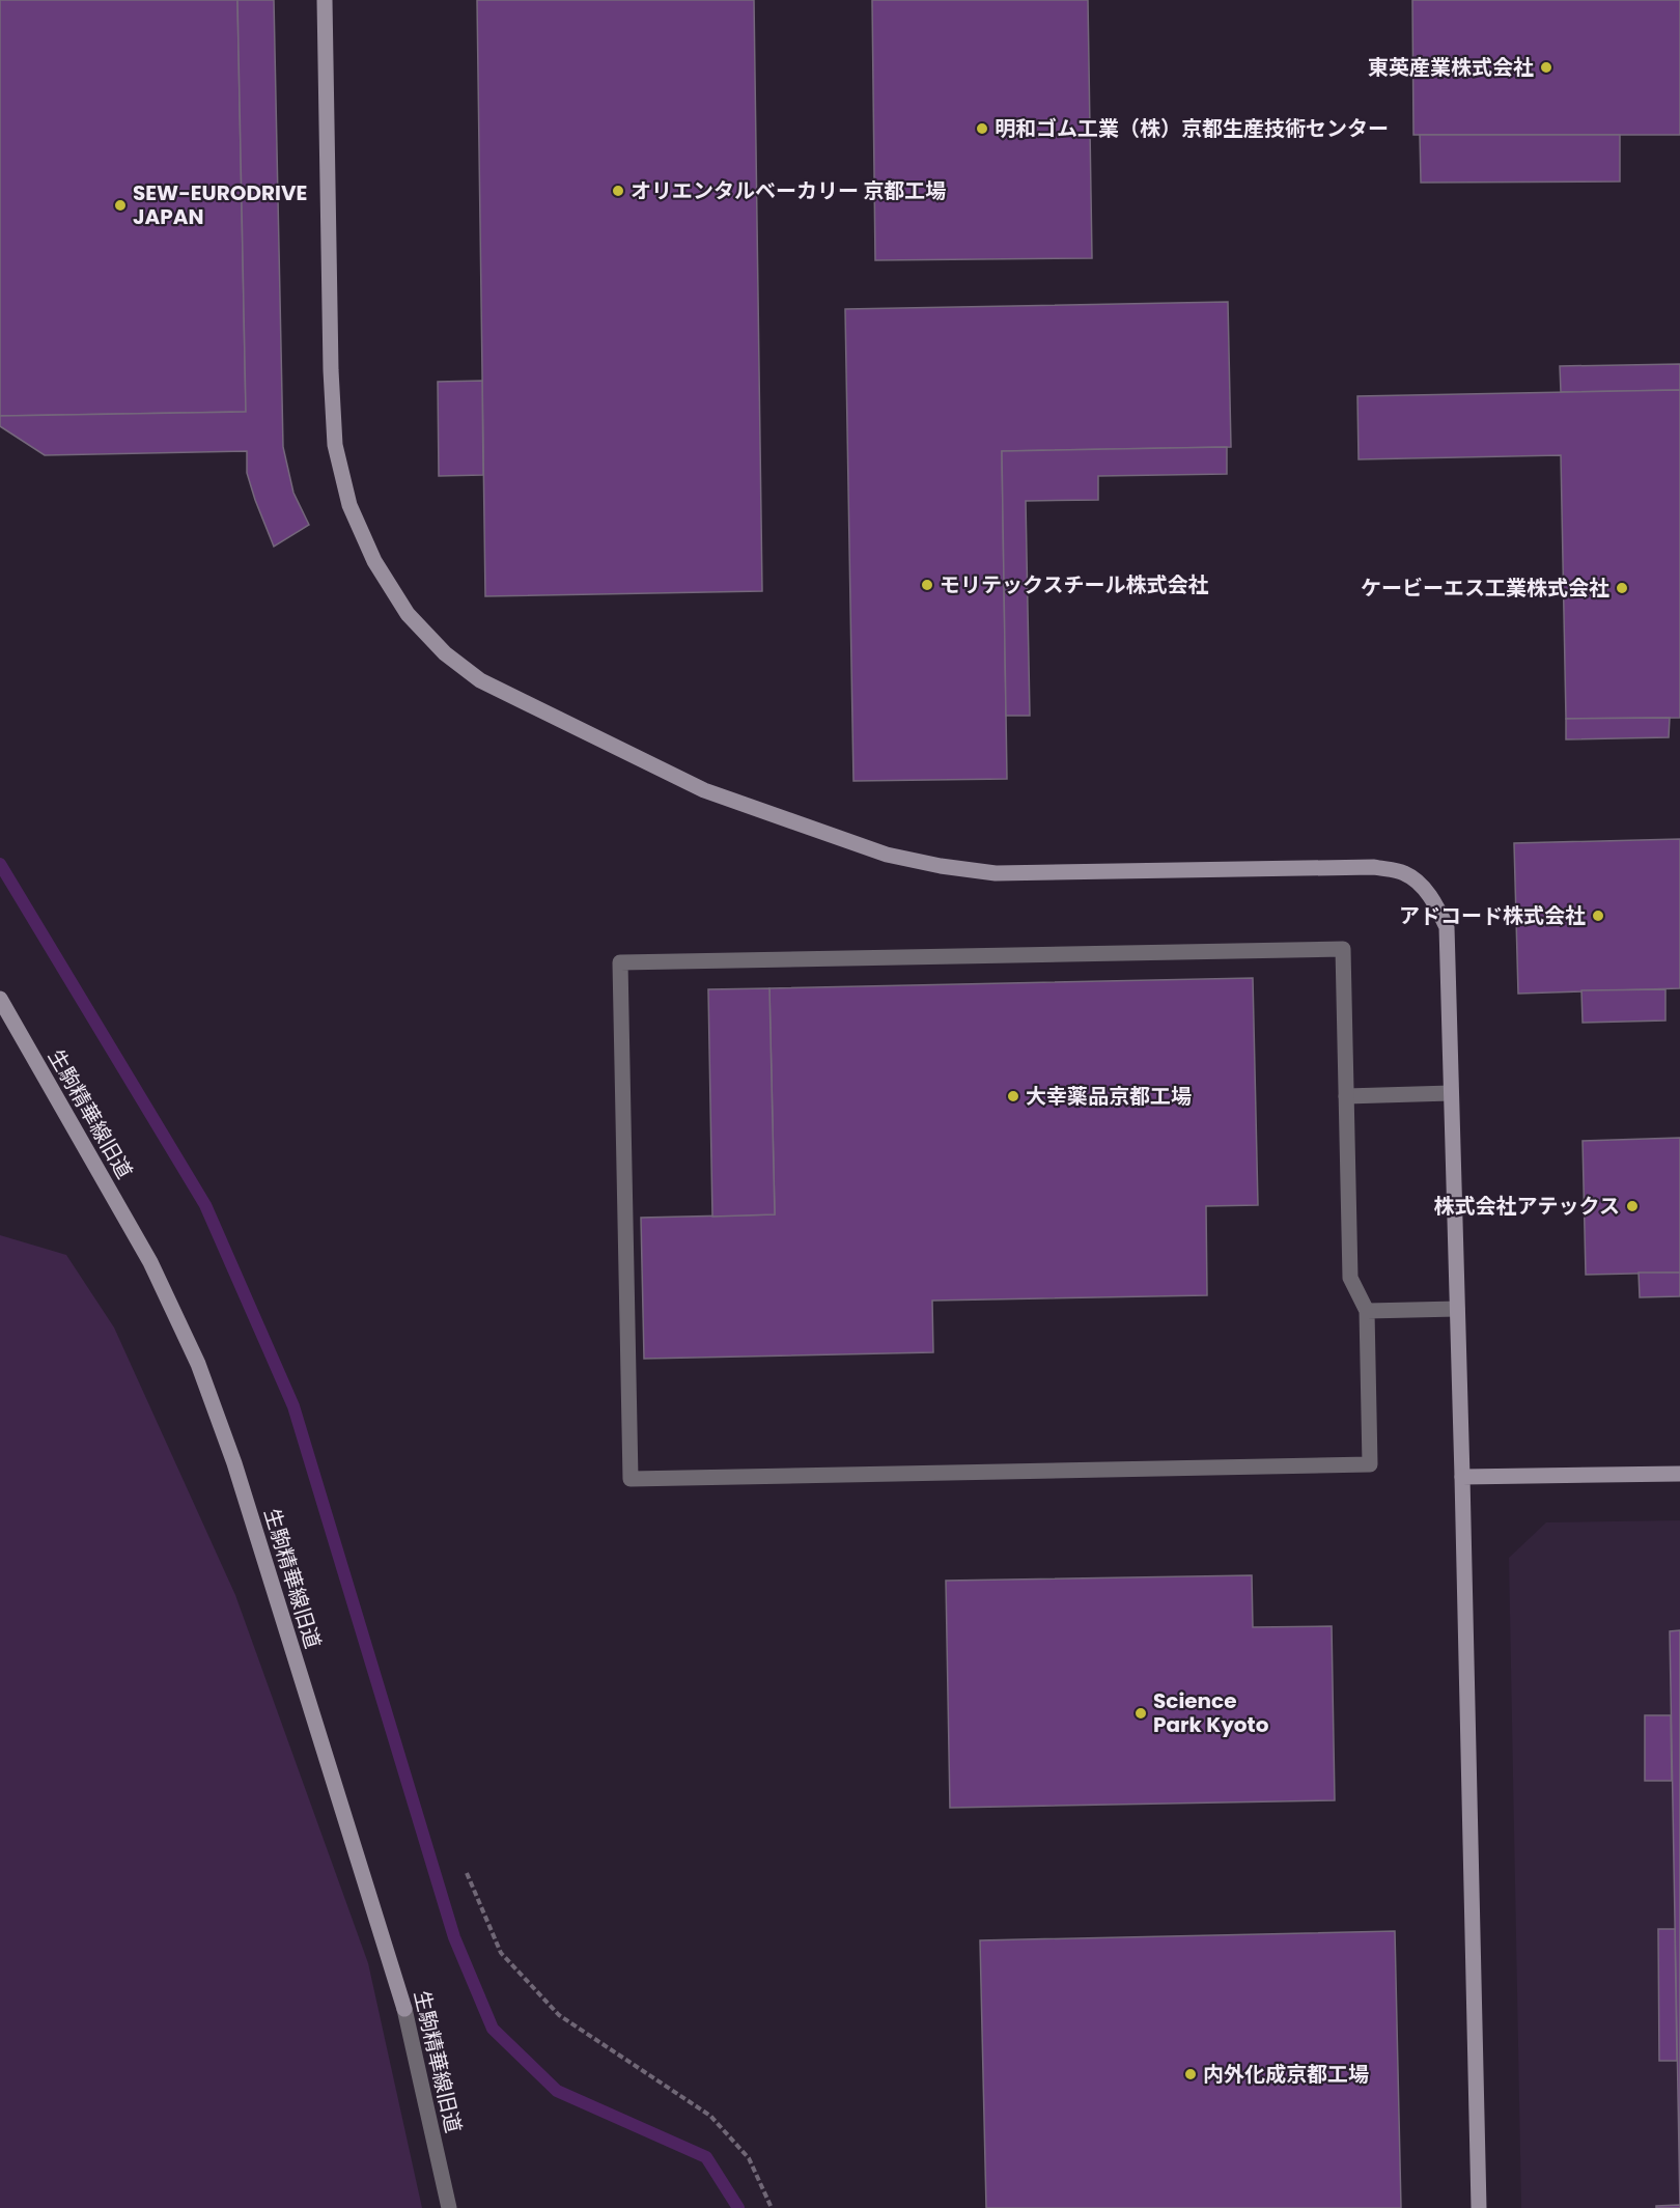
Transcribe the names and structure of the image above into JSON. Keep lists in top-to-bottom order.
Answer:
{
  "streets": {
    "street": ["生駒精華線旧道"]
  },
  "places": [
    "東英産業株式会社",
    "明和ゴム工業（株）京都生産技術センター",
    "オリエンタルベーカリー 京都工場",
    "SEW-EURODRIVE JAPAN",
    "モリテックスチール株式会社",
    "ケービーエス工業株式会社",
    "アドコード株式会社",
    "大幸薬品京都工場",
    "株式会社アテックス",
    "Science Park Kyoto",
    "内外化成京都工場"
  ]
}
